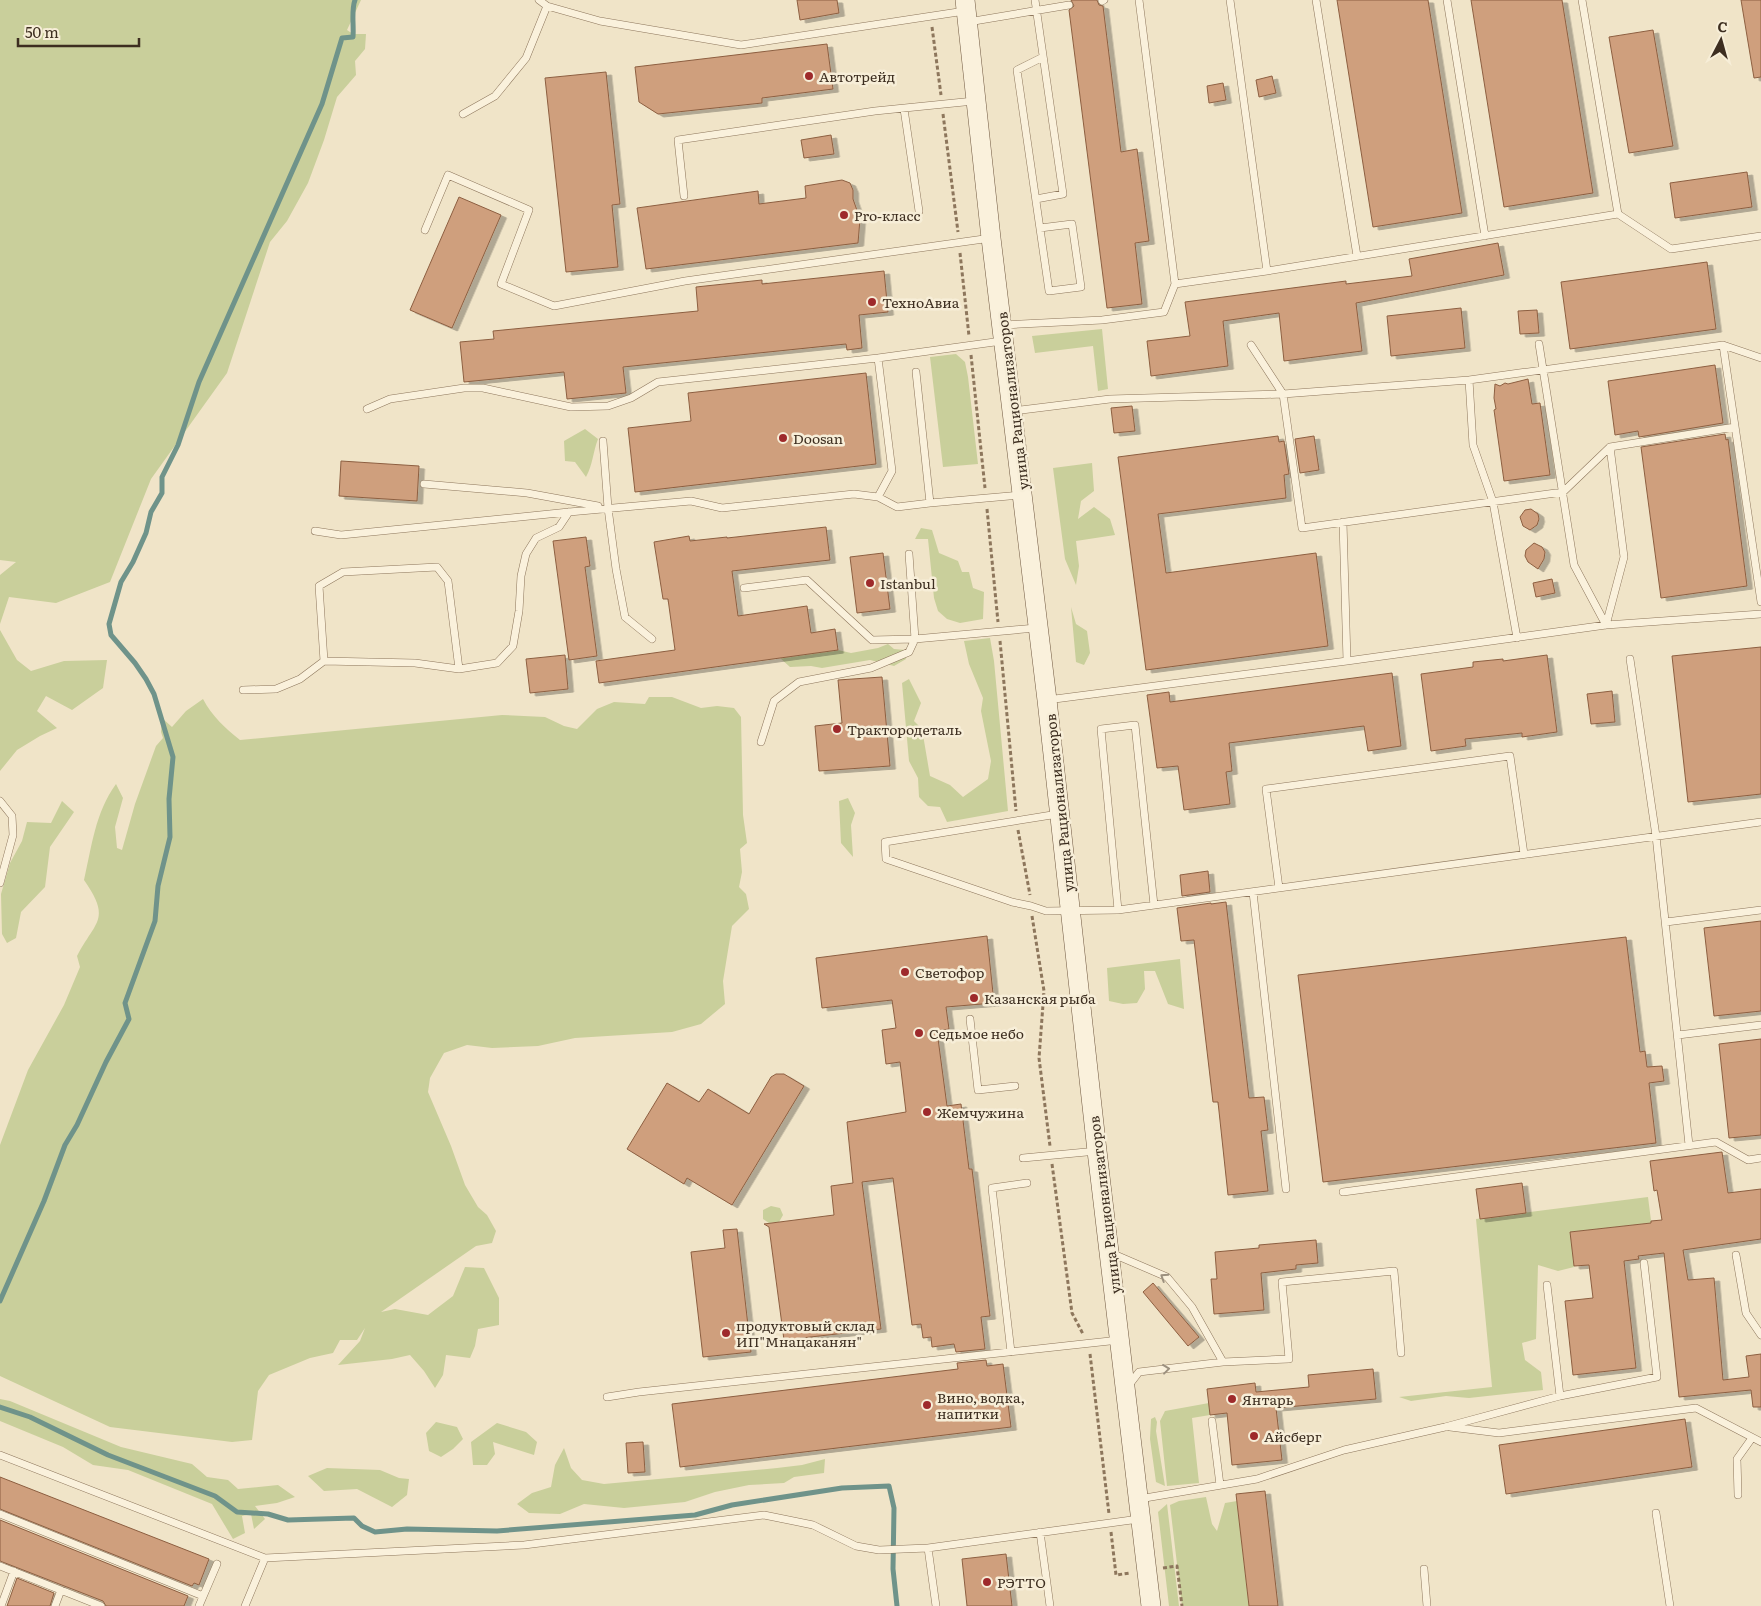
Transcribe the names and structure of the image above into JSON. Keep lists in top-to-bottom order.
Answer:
{
  "streets": {
    "main road": ["улица Рационализаторов"]
  },
  "places": [
    "Автотрейд",
    "Pro-класс",
    "ТехноАвиа",
    "Doosan",
    "Istanbul",
    "Трактородеталь",
    "Светофор",
    "Казанская рыба",
    "Седьмое небо",
    "Жемчужина",
    "продуктовый склад ИП\"Мнацаканян\"",
    "Янтарь",
    "Вино, водка, напитки",
    "Айсберг",
    "РЭТТО"
  ],
  "scale_bar": "50 m",
  "north": "top"
}
